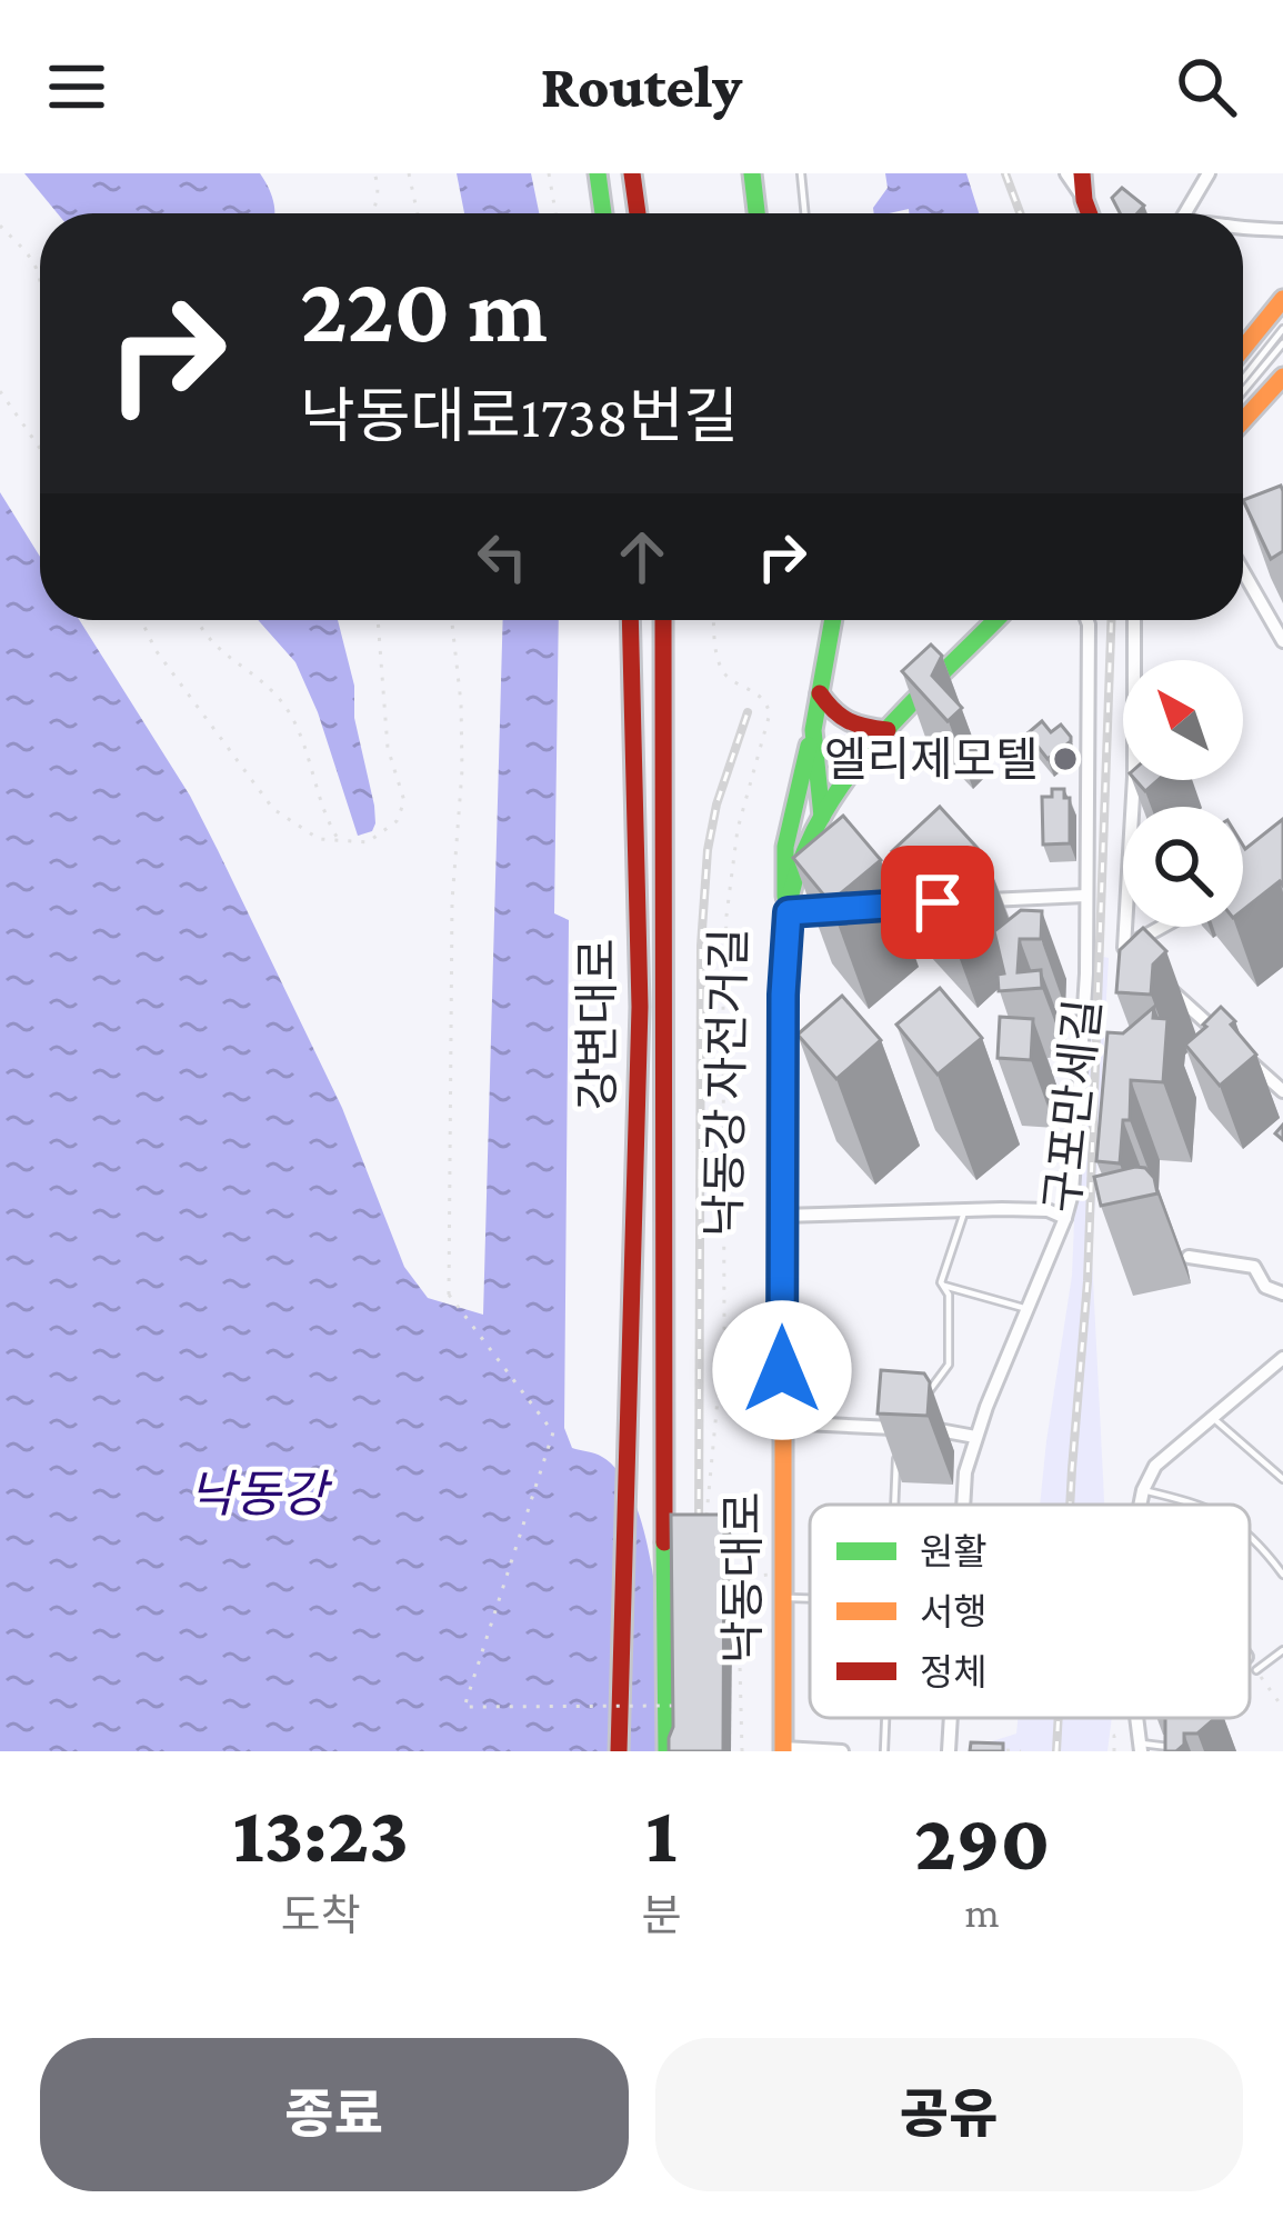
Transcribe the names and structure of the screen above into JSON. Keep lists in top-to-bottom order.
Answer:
{
  "streets": {
    "main road": ["강변대로", "낙동대로"],
    "street": ["구포만세길"],
    "path": ["낙동강 자전거길"]
  },
  "water": ["낙동강"],
  "places": ["엘리제모텔"],
  "legend": ["원활", "서행", "정체"],
  "north": "top left",
  "page": {
    "header": "Routely",
    "turn": ["220 m", "낙동대로1738번길"],
    "eta": [
      "13:23",
      "도착",
      "1",
      "분",
      "290",
      "m"
    ],
    "buttons": ["종료", "공유"]
  }
}
